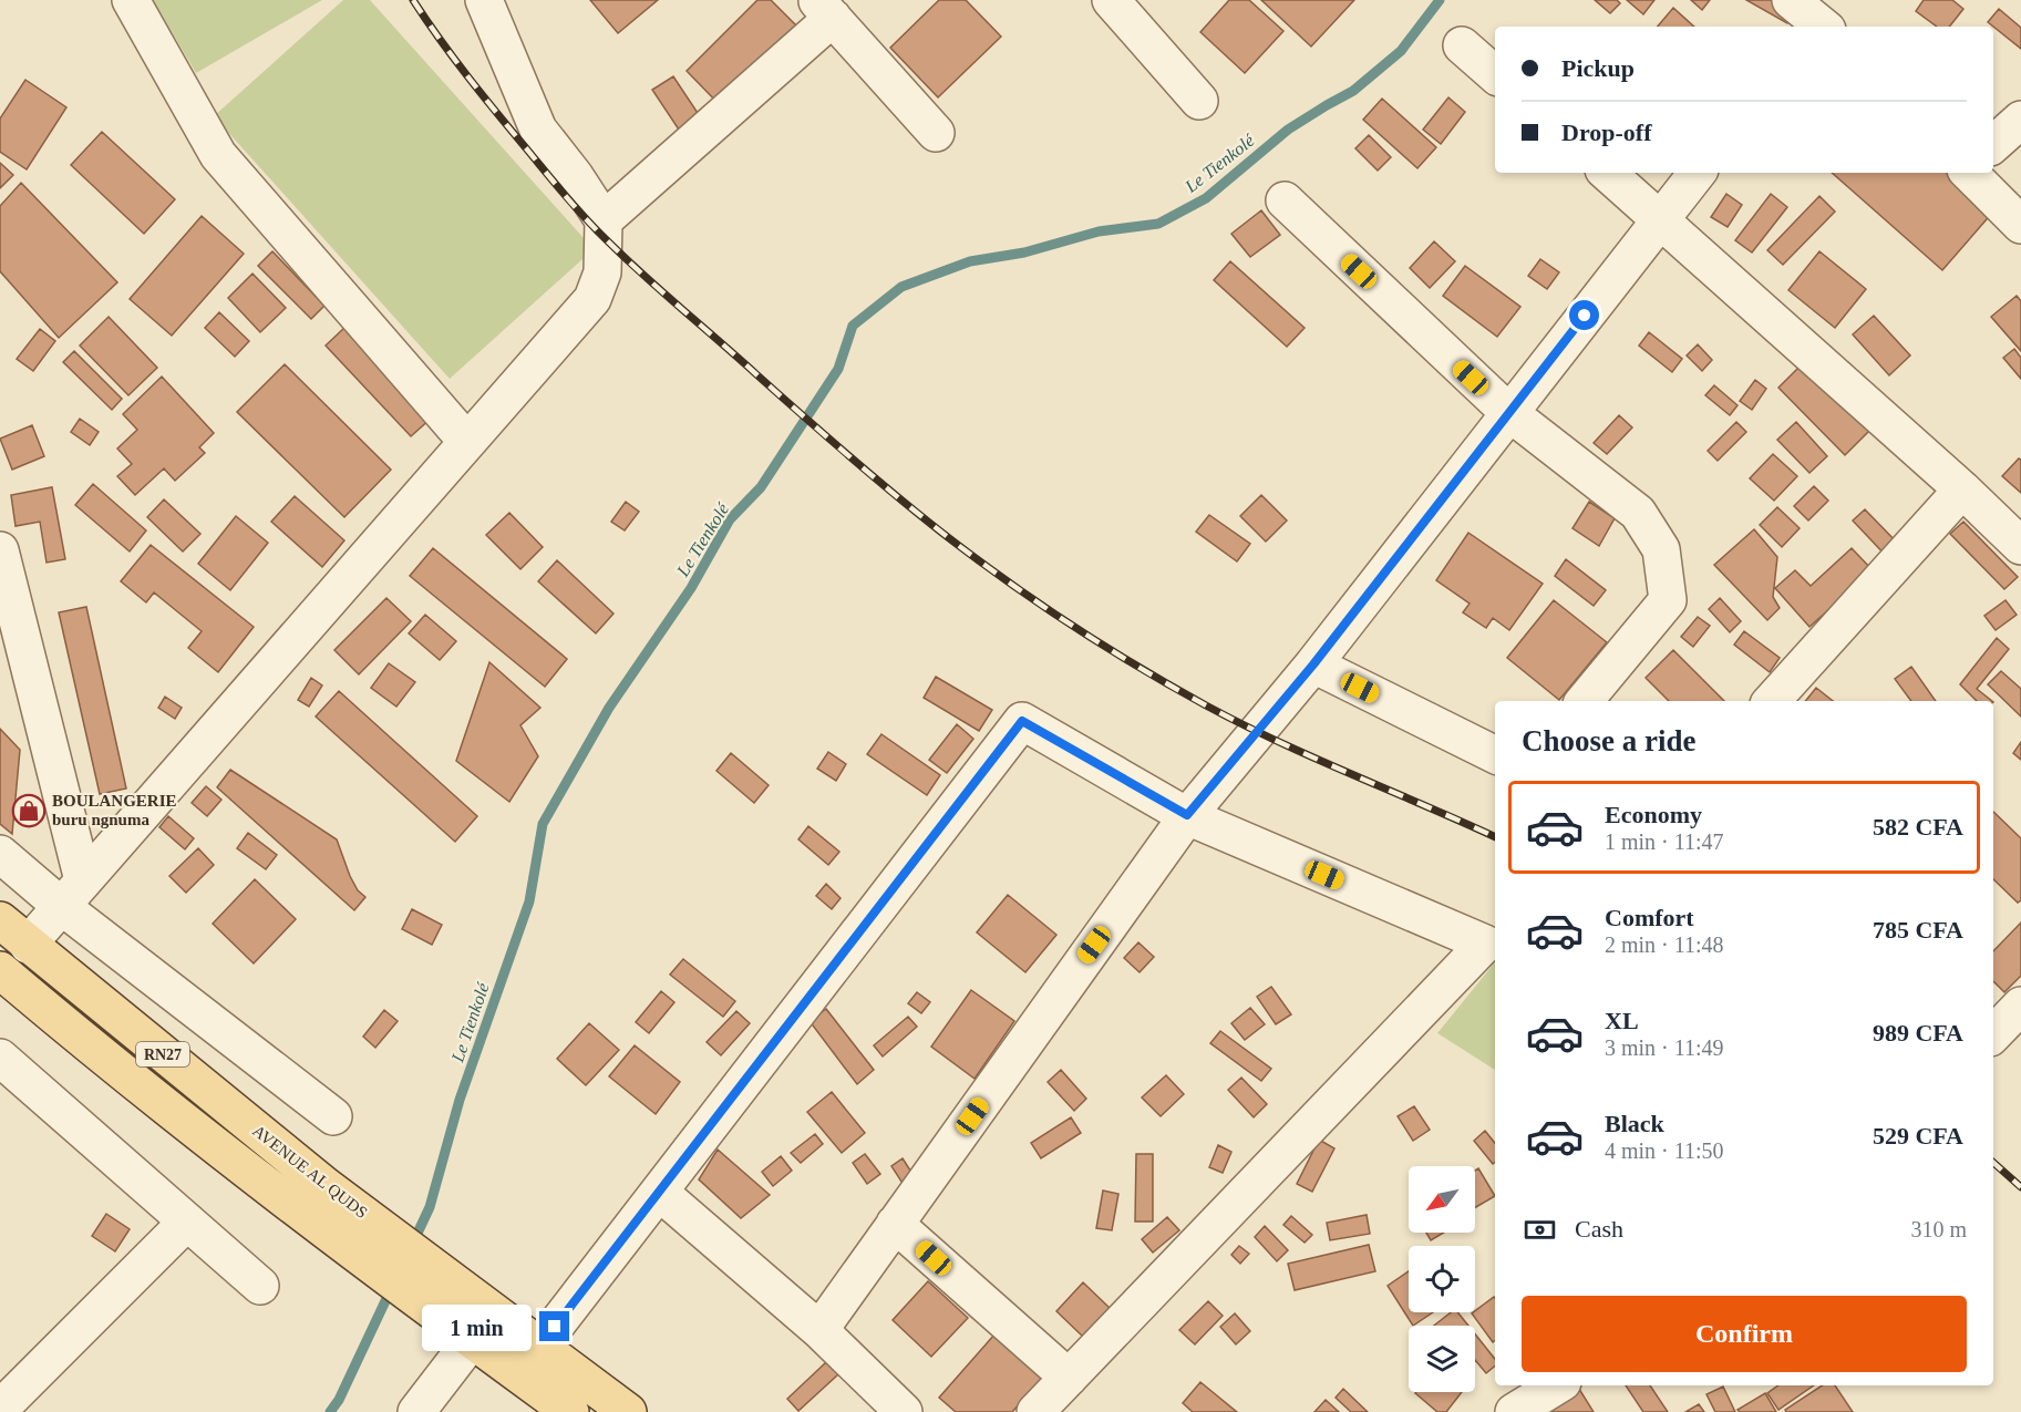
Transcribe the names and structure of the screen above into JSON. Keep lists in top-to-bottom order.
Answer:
{
  "streets": {
    "main road": ["RN27", "AVENUE AL QUDS"]
  },
  "water": ["Le Tienkolé"],
  "places": {
    "shop": ["BOULANGERIE buru ngnuma"]
  },
  "north": "bottom left",
  "page": {
    "banner": ["Pickup", "Drop-off"],
    "heading": "Choose a ride",
    "list": [
      {
        "name": "Economy",
        "note": "1 min · 11:47",
        "value": "582 CFA"
      },
      {
        "name": "Comfort",
        "note": "2 min · 11:48",
        "value": "785 CFA"
      },
      {
        "name": "XL",
        "note": "3 min · 11:49",
        "value": "989 CFA"
      },
      {
        "name": "Black",
        "note": "4 min · 11:50",
        "value": "529 CFA"
      }
    ],
    "pay": ["Cash", "310 m"],
    "buttons": "Confirm",
    "bubble": "1 min"
  }
}
